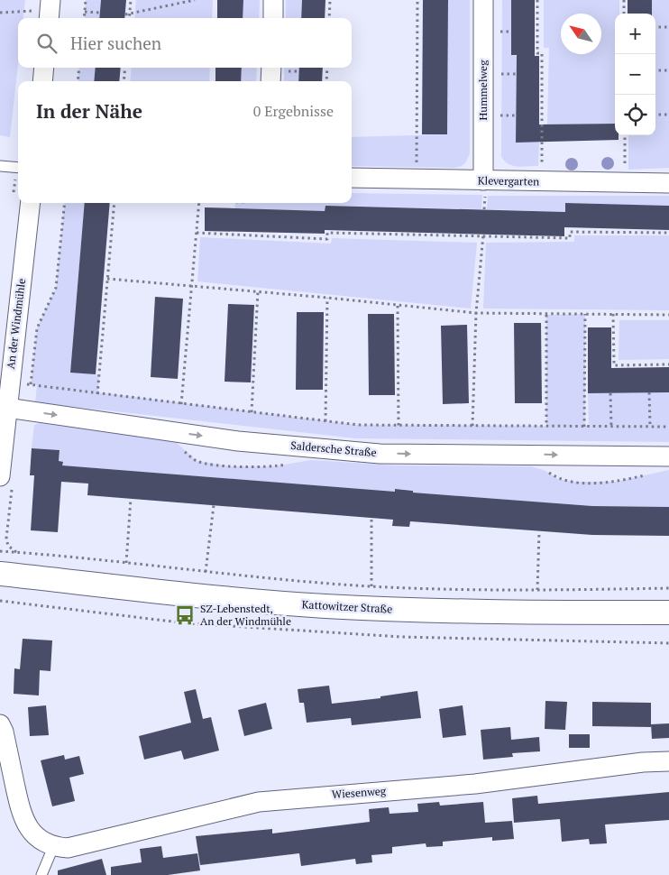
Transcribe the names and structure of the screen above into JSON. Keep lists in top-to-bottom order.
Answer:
{
  "streets": {
    "street": [
      "Hummelweg",
      "Klevergarten",
      "An der Windmühle",
      "Saldersche Straße",
      "Kattowitzer Straße",
      "Wiesenweg"
    ]
  },
  "crossings": [
    ["Hummelweg", "Klevergarten"],
    ["An der Windmühle", "Saldersche Straße"]
  ],
  "one_way": ["Saldersche Straße"],
  "places": {
    "bus stop": ["SZ-Lebenstedt, An der Windmühle"]
  },
  "north": "top left",
  "page": {
    "map_buttons": ["+", "−"],
    "search": "Hier suchen",
    "heading": ["In der Nähe", "0 Ergebnisse"]
  }
}
